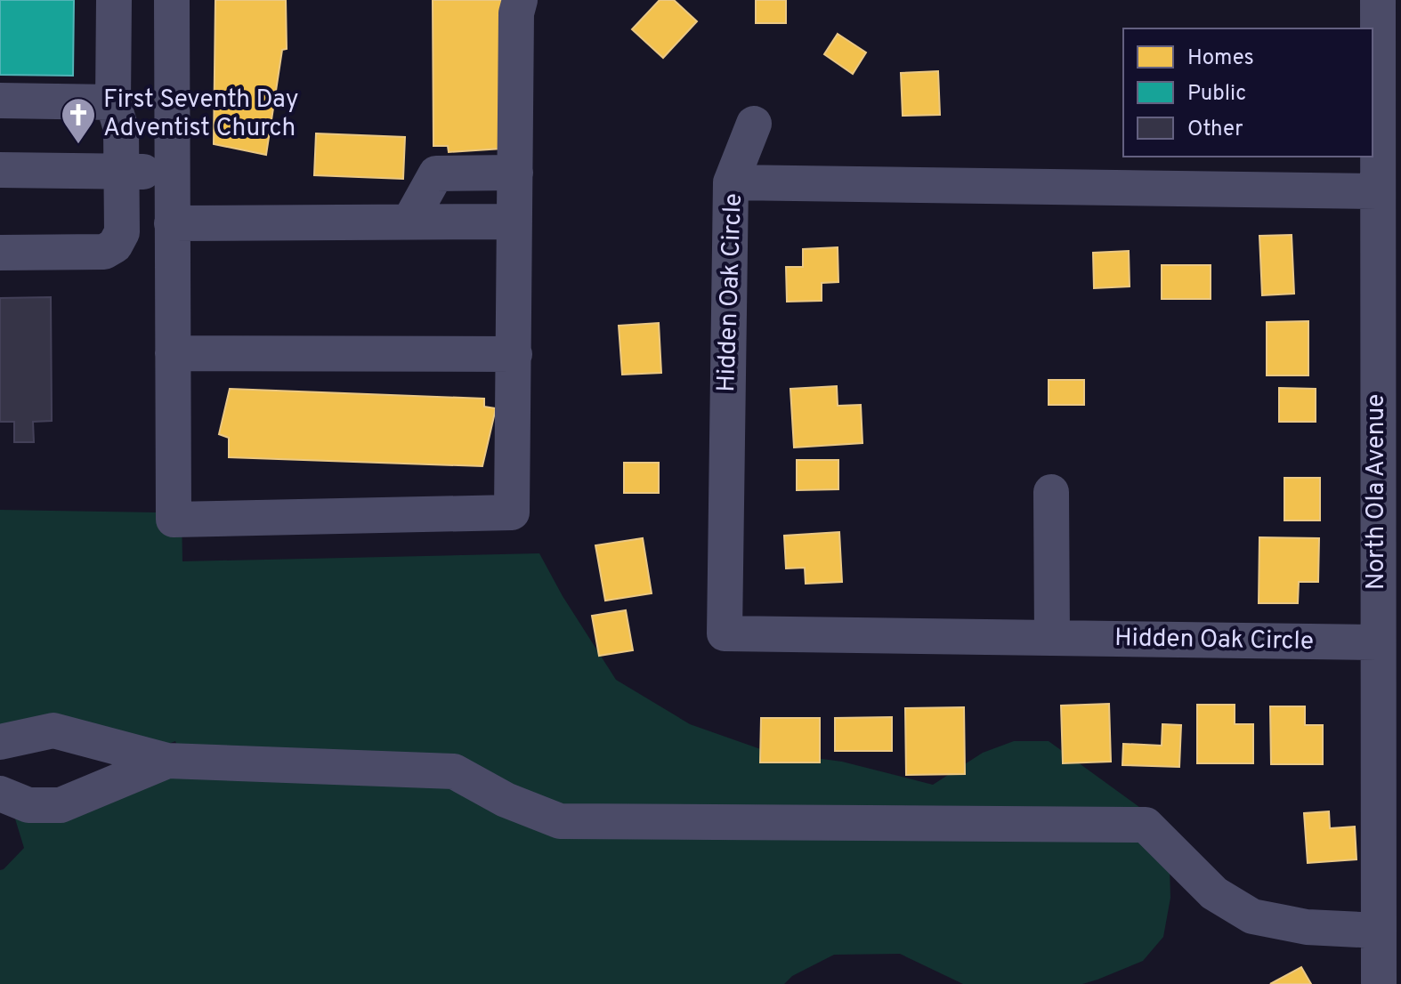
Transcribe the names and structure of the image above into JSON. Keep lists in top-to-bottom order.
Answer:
{
  "streets": {
    "street": ["Hidden Oak Circle", "North Ola Avenue"]
  },
  "crossings": [
    ["Hidden Oak Circle", "North Ola Avenue"]
  ],
  "places": {
    "church": ["First Seventh Day Adventist Church"]
  },
  "legend": ["Homes", "Public", "Other"]
}
